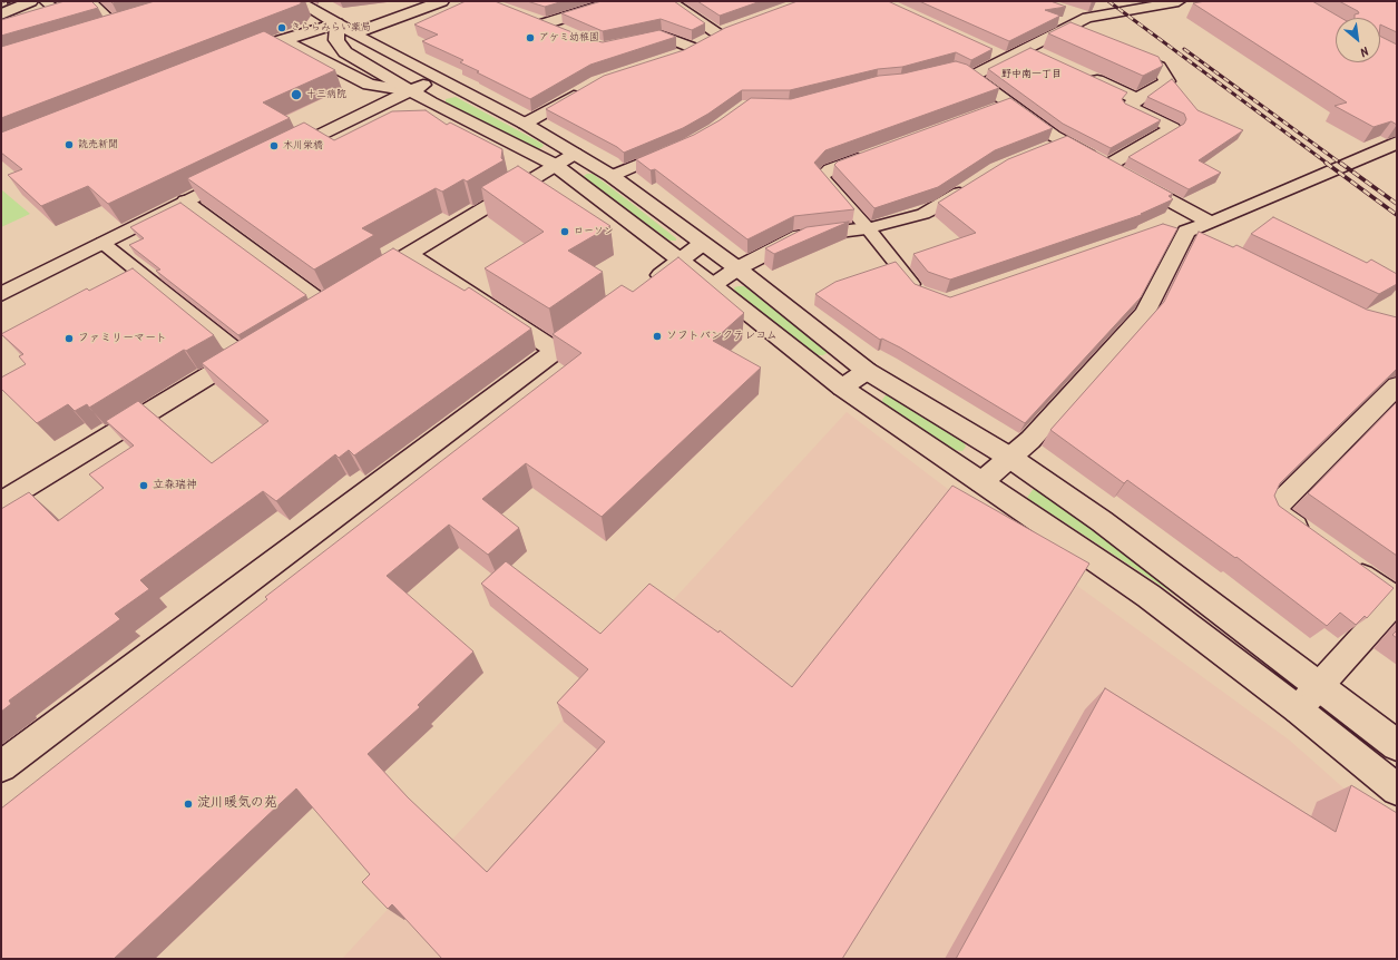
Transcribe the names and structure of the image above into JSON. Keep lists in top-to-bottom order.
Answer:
{
  "districts": ["野中南一丁目"],
  "places": [
    "きららみらい薬局",
    "アケミ幼稚園",
    "十三病院",
    "読売新聞",
    "木川栄橋",
    "ローソン",
    "ソフトバンクテレコム",
    "ファミリーマート",
    "立森瑞神",
    "淀川暖気の苑"
  ],
  "north": "bottom right"
}
